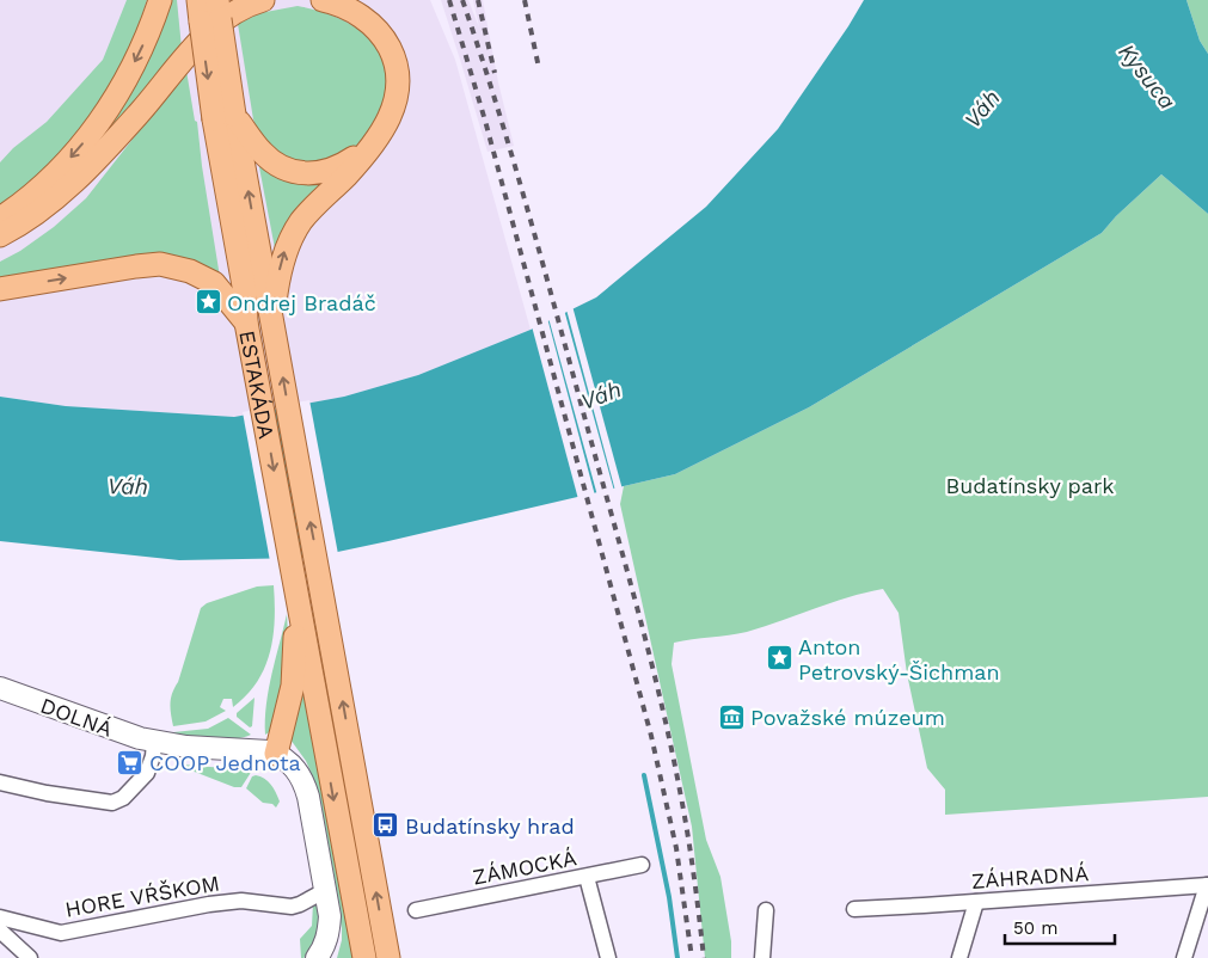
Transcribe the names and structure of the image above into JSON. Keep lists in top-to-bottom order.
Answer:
{
  "streets": {
    "main road": ["ESTAKÁDA", "DOLNÁ"],
    "street": ["ZÁMOCKÁ", "ZÁHRADNÁ", "HORE VŔŠKOM"]
  },
  "water": ["Kysuca", "Váh"],
  "parks": ["Budatínsky park"],
  "places": {
    "place": ["Ondrej Bradáč", "Anton Petrovský-Šichman"],
    "museum": ["Považské múzeum"],
    "supermarket": ["COOP Jednota"],
    "bus stop": ["Budatínsky hrad"]
  },
  "scale_bar": "50 m"
}
